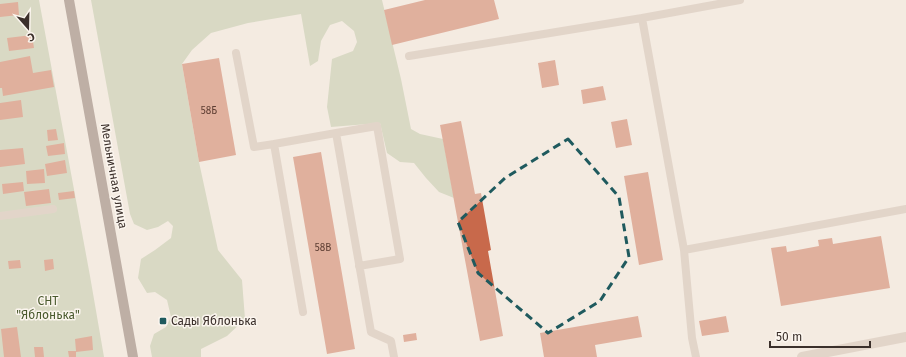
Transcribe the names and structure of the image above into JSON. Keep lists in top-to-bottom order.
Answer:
{
  "streets": {
    "main road": ["Мельничная улица"]
  },
  "parks": ["СНТ \"Яблонька\""],
  "places": {
    "transit": ["Сады Яблонька"]
  },
  "house_numbers": ["58Б", "58В"],
  "scale_bar": "50 m",
  "north": "bottom"
}
